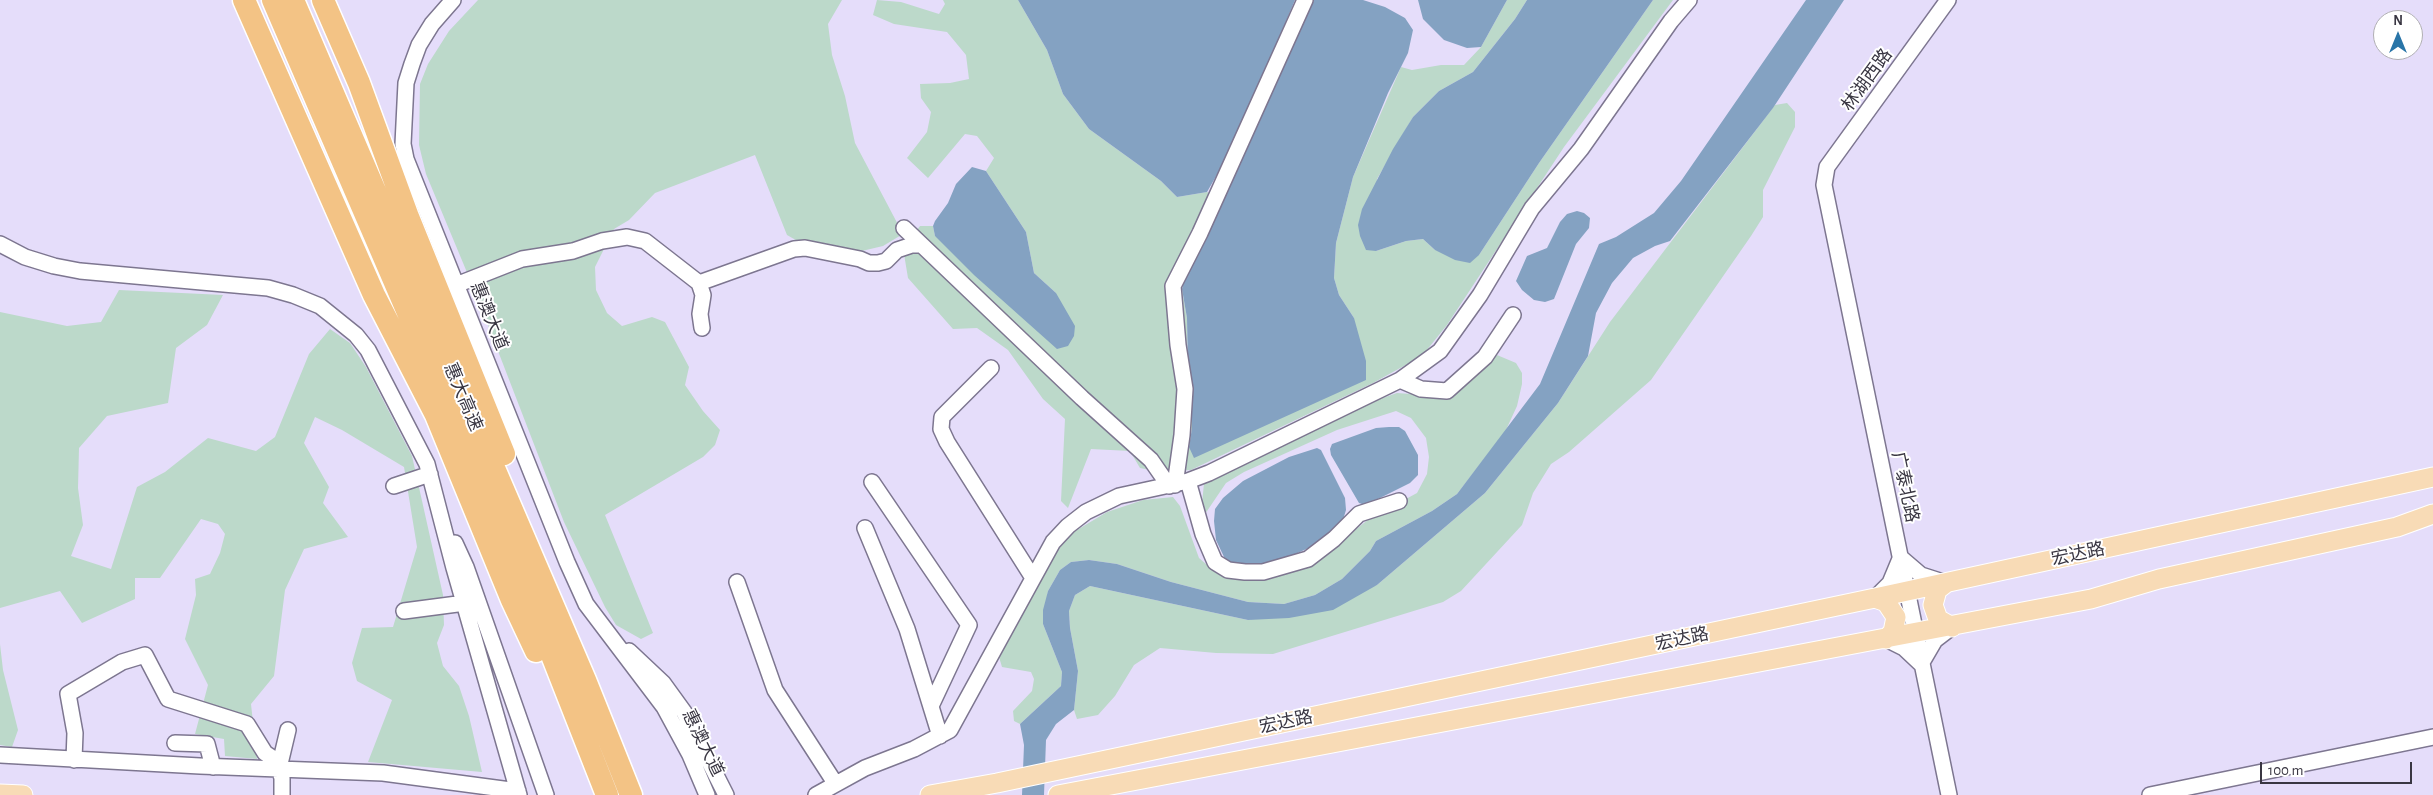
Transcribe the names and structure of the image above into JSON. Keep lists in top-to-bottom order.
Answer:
{
  "streets": {
    "highway": ["惠大高速"],
    "main road": ["宏达路"],
    "street": ["林湖西路", "惠澳大道", "广泰北路"]
  },
  "crossings": [
    ["林湖西路", "广泰北路"],
    ["广泰北路", "宏达路"]
  ],
  "scale_bar": "100 m",
  "north": "top"
}
